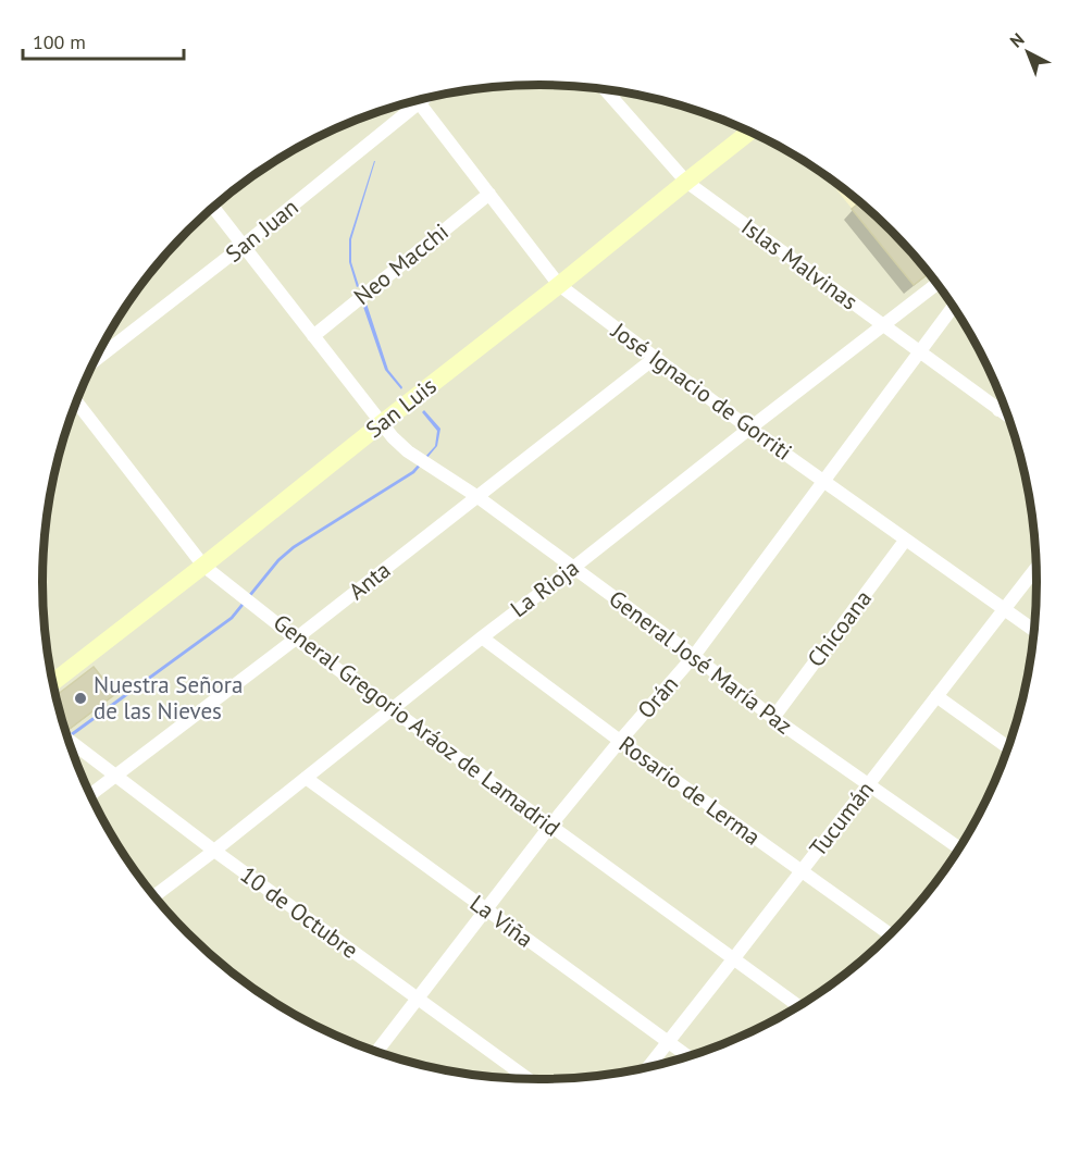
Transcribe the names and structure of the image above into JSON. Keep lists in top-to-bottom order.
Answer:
{
  "streets": {
    "street": [
      "San Juan",
      "Neo Macchi",
      "Islas Malvinas",
      "José Ignacio de Gorriti",
      "San Luis",
      "Anta",
      "La Rioja",
      "Chicoana",
      "General José María Paz",
      "Orán",
      "General Gregorio Aráoz de Lamadrid",
      "Rosario de Lerma",
      "Tucumán",
      "10 de Octubre",
      "La Viña"
    ]
  },
  "crossings": [
    ["San Juan", "General José María Paz"],
    ["Neo Macchi", "José Ignacio de Gorriti"],
    ["Neo Macchi", "General José María Paz"],
    ["Islas Malvinas", "San Luis"],
    ["Islas Malvinas", "La Rioja"],
    ["Islas Malvinas", "Orán"],
    ["José Ignacio de Gorriti", "San Luis"],
    ["José Ignacio de Gorriti", "Anta"],
    ["José Ignacio de Gorriti", "La Rioja"],
    ["José Ignacio de Gorriti", "Chicoana"],
    ["José Ignacio de Gorriti", "Orán"],
    ["José Ignacio de Gorriti", "Tucumán"],
    ["San Luis", "General José María Paz"],
    ["San Luis", "General Gregorio Aráoz de Lamadrid"],
    ["Anta", "General José María Paz"],
    ["Anta", "General Gregorio Aráoz de Lamadrid"],
    ["Anta", "10 de Octubre"],
    ["La Rioja", "General José María Paz"],
    ["La Rioja", "General Gregorio Aráoz de Lamadrid"],
    ["La Rioja", "Rosario de Lerma"],
    ["La Rioja", "10 de Octubre"],
    ["La Rioja", "La Viña"],
    ["Chicoana", "General José María Paz"],
    ["General José María Paz", "Orán"],
    ["General José María Paz", "Tucumán"],
    ["Orán", "General Gregorio Aráoz de Lamadrid"],
    ["Orán", "Rosario de Lerma"],
    ["Orán", "10 de Octubre"],
    ["Orán", "La Viña"],
    ["General Gregorio Aráoz de Lamadrid", "Tucumán"],
    ["Rosario de Lerma", "Tucumán"],
    ["Tucumán", "La Viña"]
  ],
  "places": ["Nuestra Señora de las Nieves"],
  "scale_bar": "100 m",
  "north": "top left"
}
